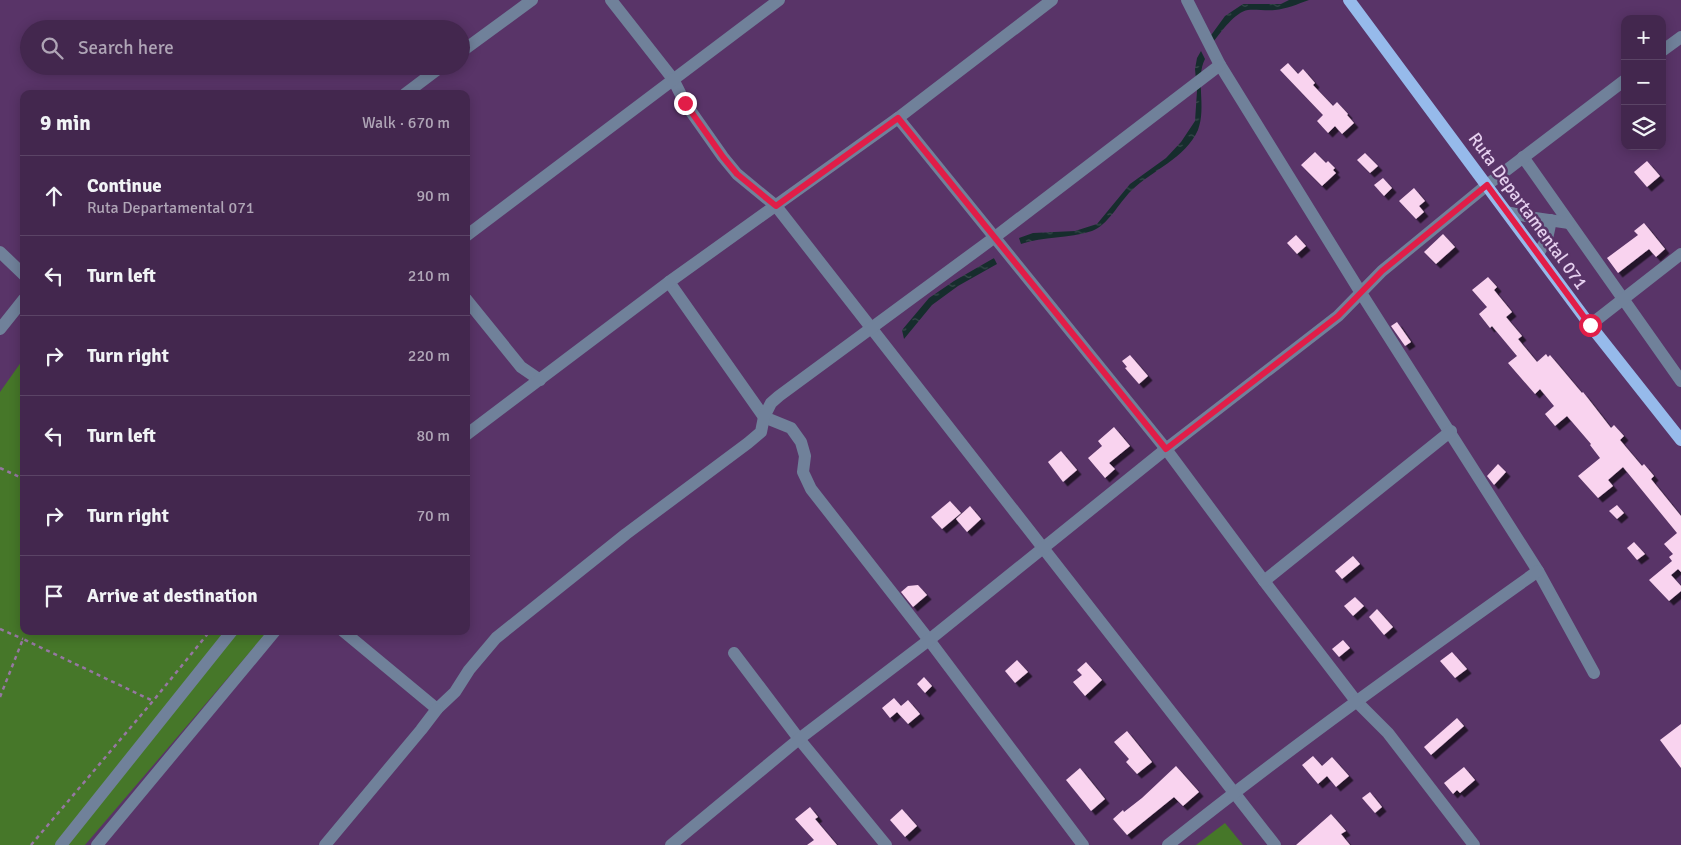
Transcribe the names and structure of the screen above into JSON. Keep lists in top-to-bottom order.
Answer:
{
  "streets": {
    "main road": ["Ruta Departamental 071"]
  },
  "page": {
    "map_buttons": ["+", "−"],
    "search": "Search here",
    "heading": ["9 min", "Walk · 670 m"],
    "list": [
      ["Continue", "Ruta Departamental 071", "90 m"],
      ["Turn left", "210 m"],
      ["Turn right", "220 m"],
      ["Turn left", "80 m"],
      ["Turn right", "70 m"],
      "Arrive at destination"
    ]
  }
}
